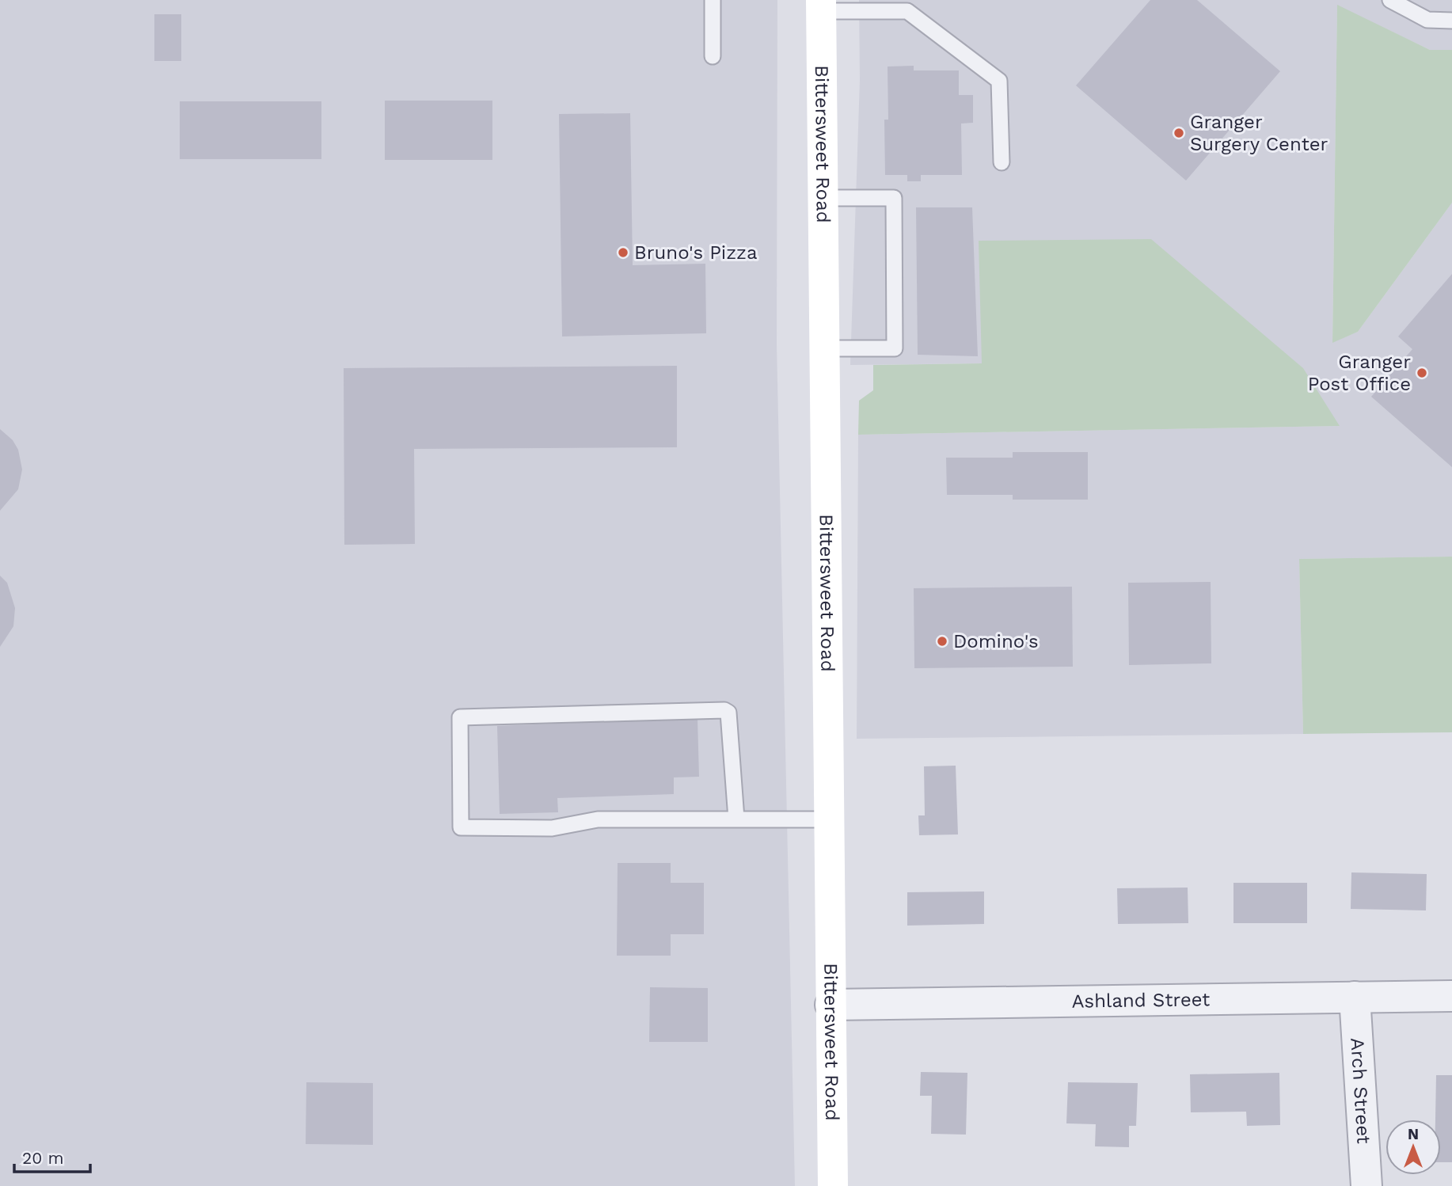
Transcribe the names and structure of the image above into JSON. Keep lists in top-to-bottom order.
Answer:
{
  "streets": {
    "street": ["Bittersweet Road", "Ashland Street", "Arch Street"]
  },
  "crossings": [
    ["Bittersweet Road", "Ashland Street"],
    ["Ashland Street", "Arch Street"]
  ],
  "places": [
    "Granger Surgery Center",
    "Bruno's Pizza",
    "Granger Post Office",
    "Domino's"
  ],
  "scale_bar": "20 m",
  "north": "top"
}
